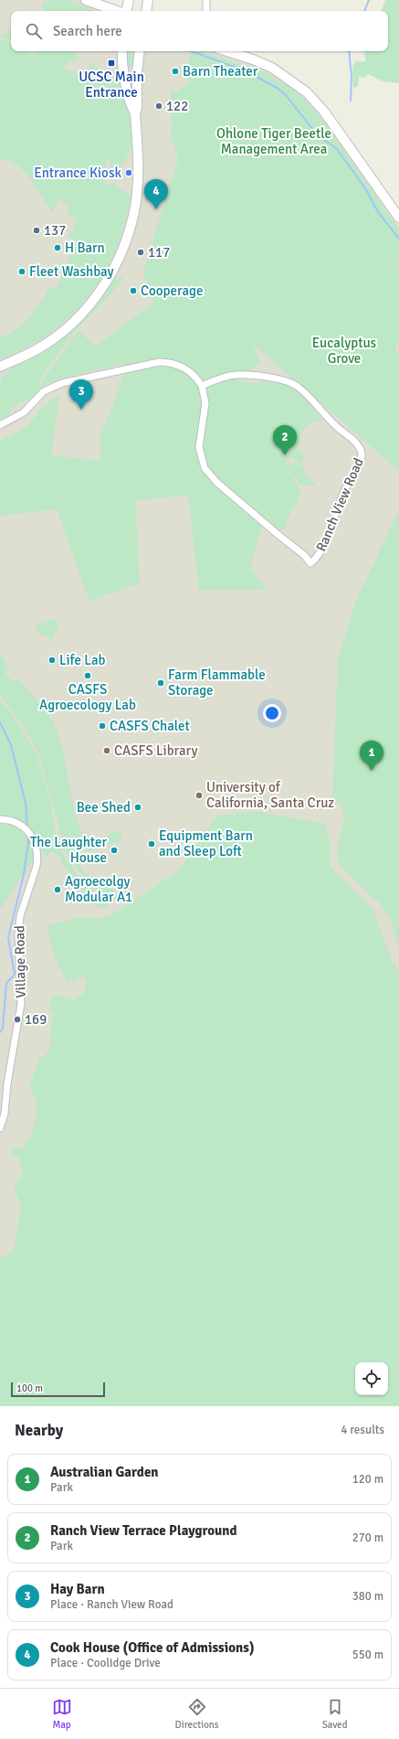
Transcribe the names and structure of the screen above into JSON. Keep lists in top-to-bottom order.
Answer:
{
  "streets": {
    "street": ["Ranch View Road", "Village Road"]
  },
  "parks": ["Ohlone Tiger Beetle Management Area", "Eucalyptus Grove"],
  "places": {
    "transit": ["UCSC Main Entrance"],
    "other": [
      "Barn Theater",
      "122",
      "Entrance Kiosk",
      "137",
      "H Barn",
      "117",
      "Fleet Washbay",
      "Cooperage",
      "Life Lab",
      "CASFS Agroecology Lab",
      "Farm Flammable Storage",
      "CASFS Chalet",
      "CASFS Library",
      "University of California, Santa Cruz",
      "Bee Shed",
      "Equipment Barn and Sleep Loft",
      "The Laughter House",
      "Agroecolgy Modular A1",
      "169"
    ]
  },
  "scale_bar": "100 m",
  "page": {
    "search": "Search here",
    "pins": [
      "4",
      "3",
      "2",
      "1"
    ],
    "scale": "100 m",
    "heading": ["Nearby", "4 results"],
    "list": [
      {
        "mark": "1",
        "name": "Australian Garden",
        "note": "Park",
        "value": "120 m"
      },
      {
        "mark": "2",
        "name": "Ranch View Terrace Playground",
        "note": "Park",
        "value": "270 m"
      },
      {
        "mark": "3",
        "name": "Hay Barn",
        "note": "Place · Ranch View Road",
        "value": "380 m"
      },
      {
        "mark": "4",
        "name": "Cook House (Office of Admissions)",
        "note": "Place · Coolidge Drive",
        "value": "550 m"
      }
    ],
    "nav": ["Map", "Directions", "Saved"]
  }
}
